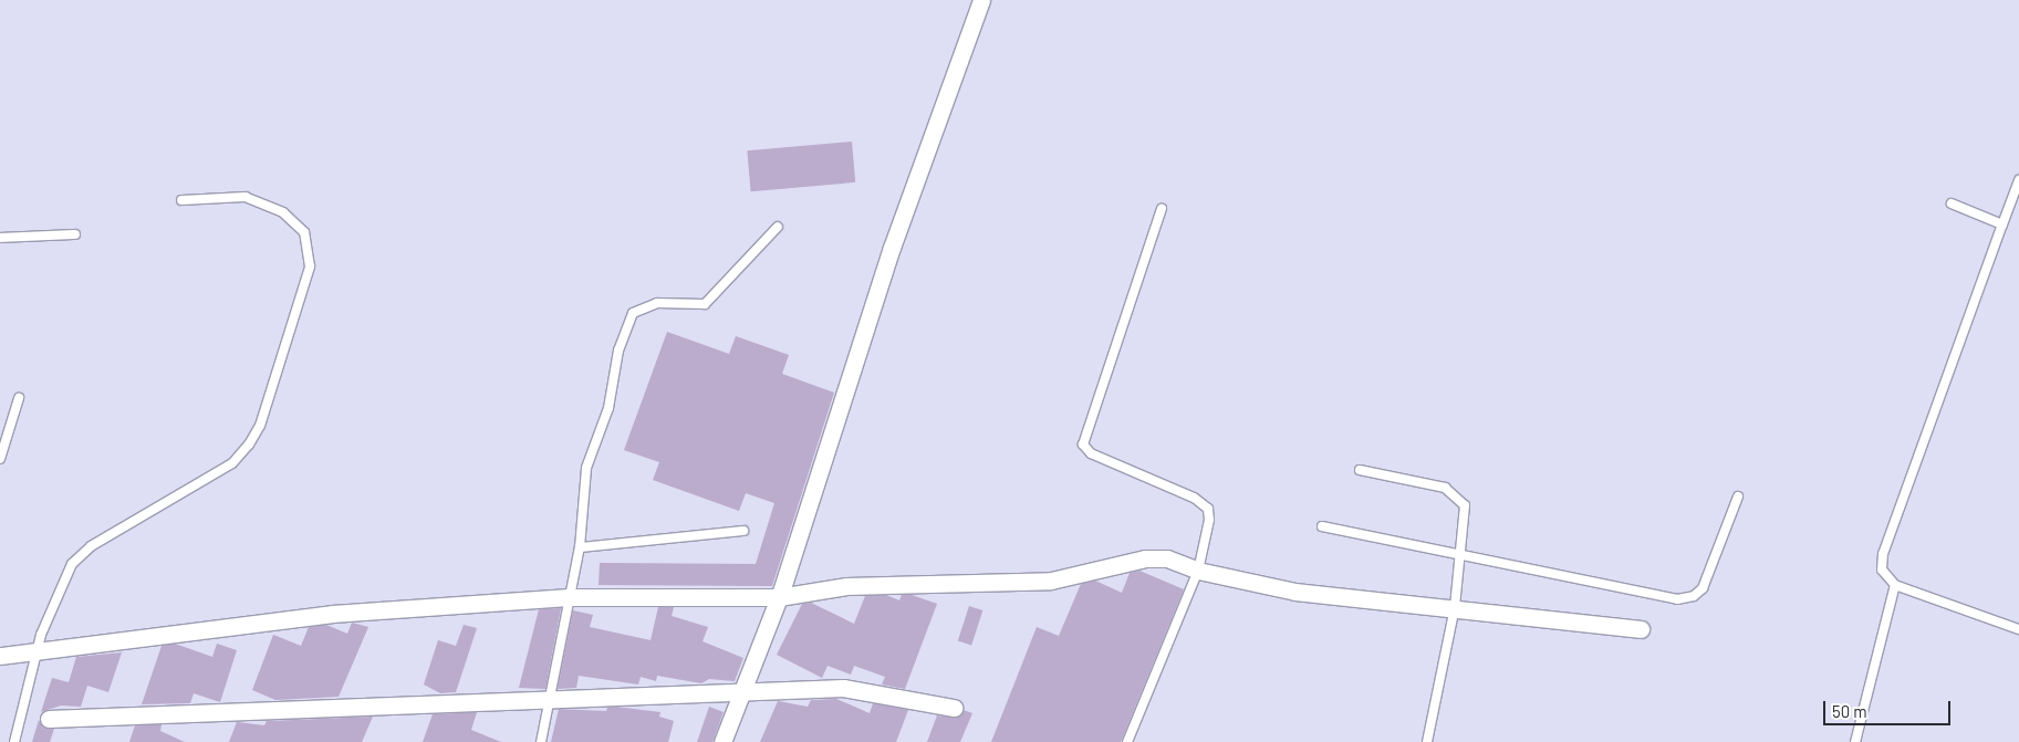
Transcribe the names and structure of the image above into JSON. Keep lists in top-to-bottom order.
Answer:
{
  "scale_bar": "50 m"
}
